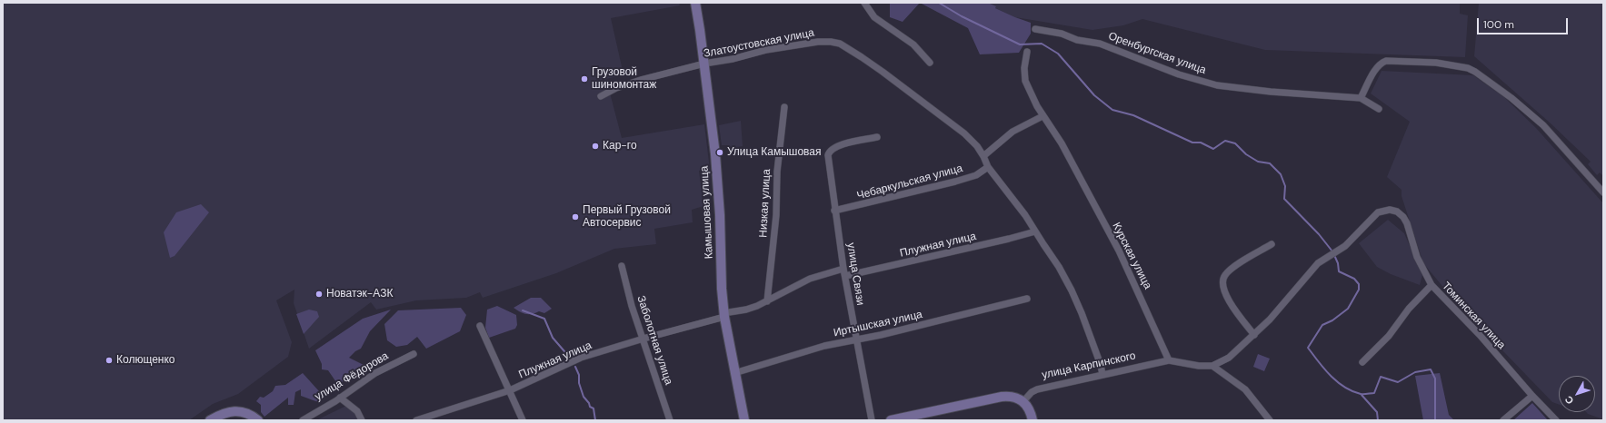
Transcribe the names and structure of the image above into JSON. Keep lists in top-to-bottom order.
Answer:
{
  "streets": {
    "main road": ["Камышовая улица"],
    "street": [
      "Златоустовская улица",
      "Оренбургская улица",
      "Чебаркульская улица",
      "Низкая улица",
      "Плужная улица",
      "Курская улица",
      "улица Связи",
      "Томинская улица",
      "Иртышская улица",
      "Заболотная улица",
      "улица Карпинского",
      "улица Фёдорова"
    ]
  },
  "crossings": [
    ["Златоустовская улица", "Чебаркульская улица"],
    ["Златоустовская улица", "Камышовая улица"],
    ["Златоустовская улица", "Плужная улица"],
    ["Златоустовская улица", "улица Карпинского"],
    ["Чебаркульская улица", "улица Связи"],
    ["Низкая улица", "Плужная улица"],
    ["Камышовая улица", "Плужная улица"],
    ["Камышовая улица", "Иртышская улица"],
    ["Плужная улица", "улица Связи"],
    ["Плужная улица", "Заболотная улица"],
    ["Курская улица", "улица Карпинского"],
    ["улица Связи", "Иртышская улица"]
  ],
  "places": [
    "Грузовой шиномонтаж",
    "Кар-го",
    "Улица Камышовая",
    "Первый Грузовой Автосервис",
    "Новатэк-АЗК",
    "Колющенко"
  ],
  "scale_bar": "100 m",
  "north": "bottom left"
}
